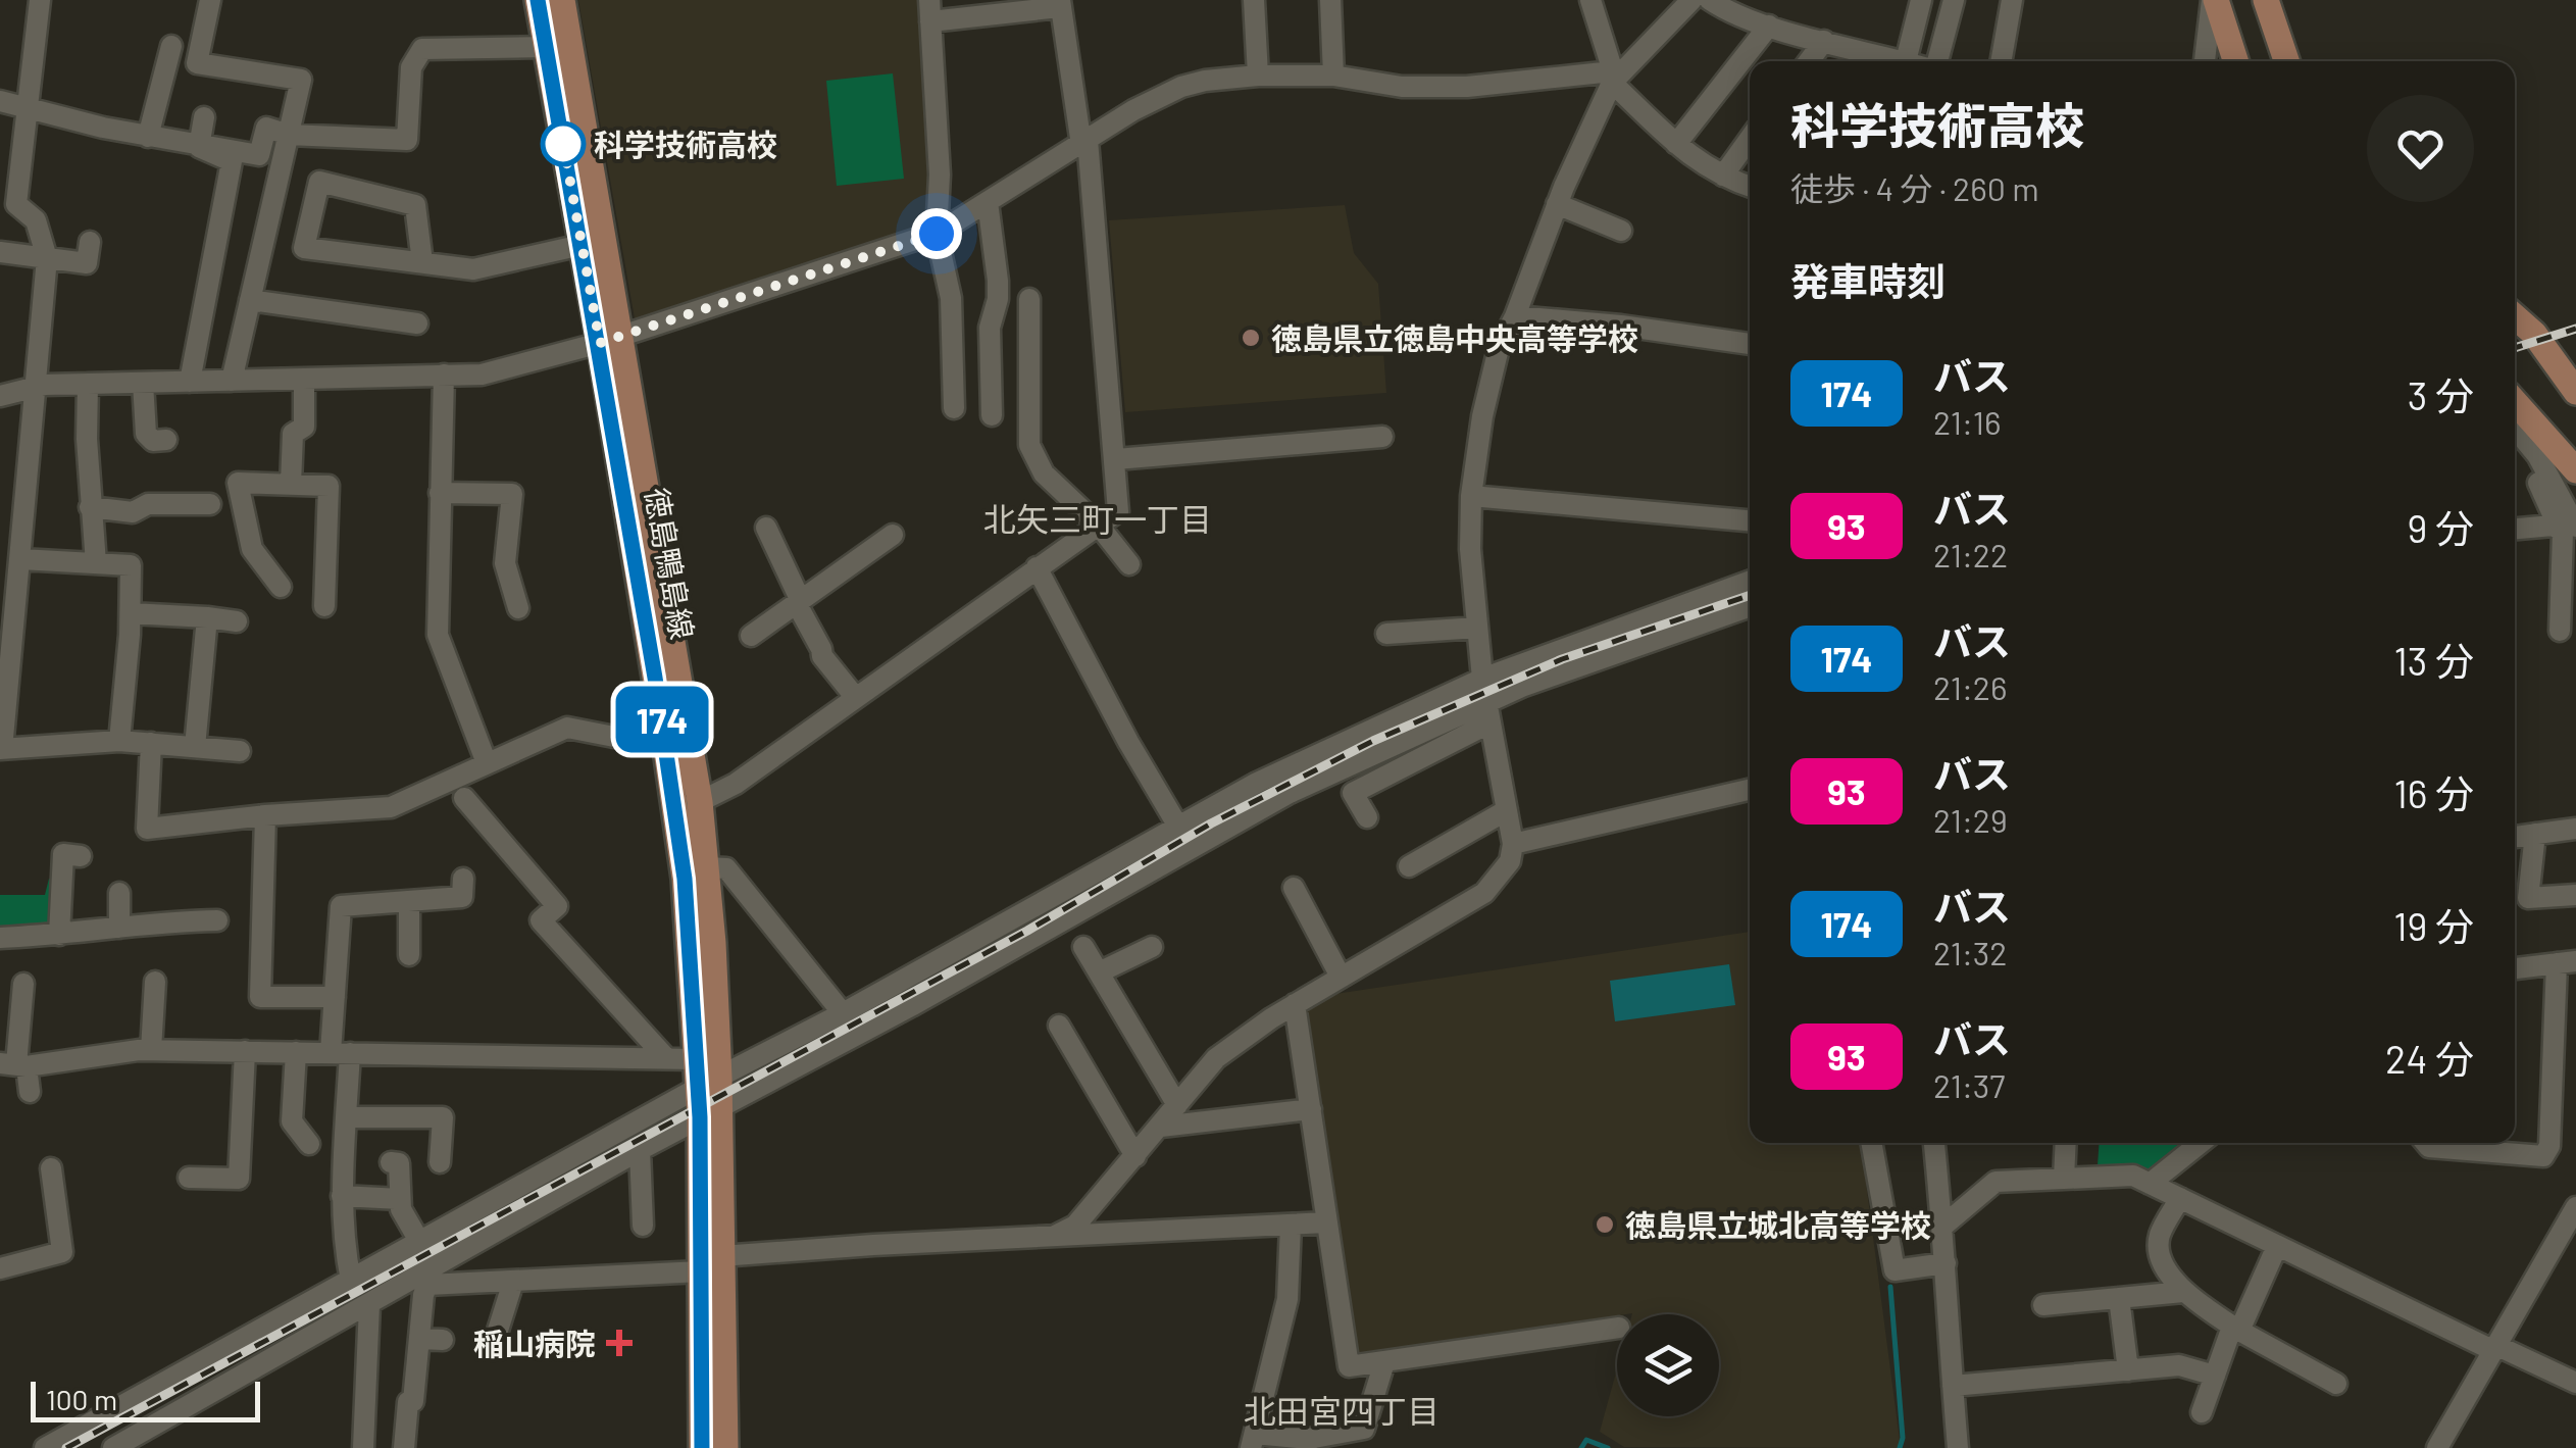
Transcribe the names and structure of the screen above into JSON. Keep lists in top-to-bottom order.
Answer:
{
  "streets": {
    "main road": ["徳島鴨島線"]
  },
  "districts": ["北矢三町一丁目", "北田宮四丁目"],
  "places": {
    "other": ["科学技術高校", "徳島県立徳島中央高等学校", "徳島県立城北高等学校"],
    "health": ["稲山病院"]
  },
  "lines": ["bus line 174"],
  "scale_bar": "100 m",
  "page": {
    "on_map": "174",
    "heading": [
      ["科学技術高校", "徒歩 · 4 分 · 260 m"],
      "発車時刻"
    ],
    "list": [
      {
        "mark": "174",
        "name": "バス",
        "note": "21:16",
        "value": "3 分"
      },
      {
        "mark": "93",
        "name": "バス",
        "note": "21:22",
        "value": "9 分"
      },
      {
        "mark": "174",
        "name": "バス",
        "note": "21:26",
        "value": "13 分"
      },
      {
        "mark": "93",
        "name": "バス",
        "note": "21:29",
        "value": "16 分"
      },
      {
        "mark": "174",
        "name": "バス",
        "note": "21:32",
        "value": "19 分"
      },
      {
        "mark": "93",
        "name": "バス",
        "note": "21:37",
        "value": "24 分"
      }
    ],
    "scale": "100 m"
  }
}
